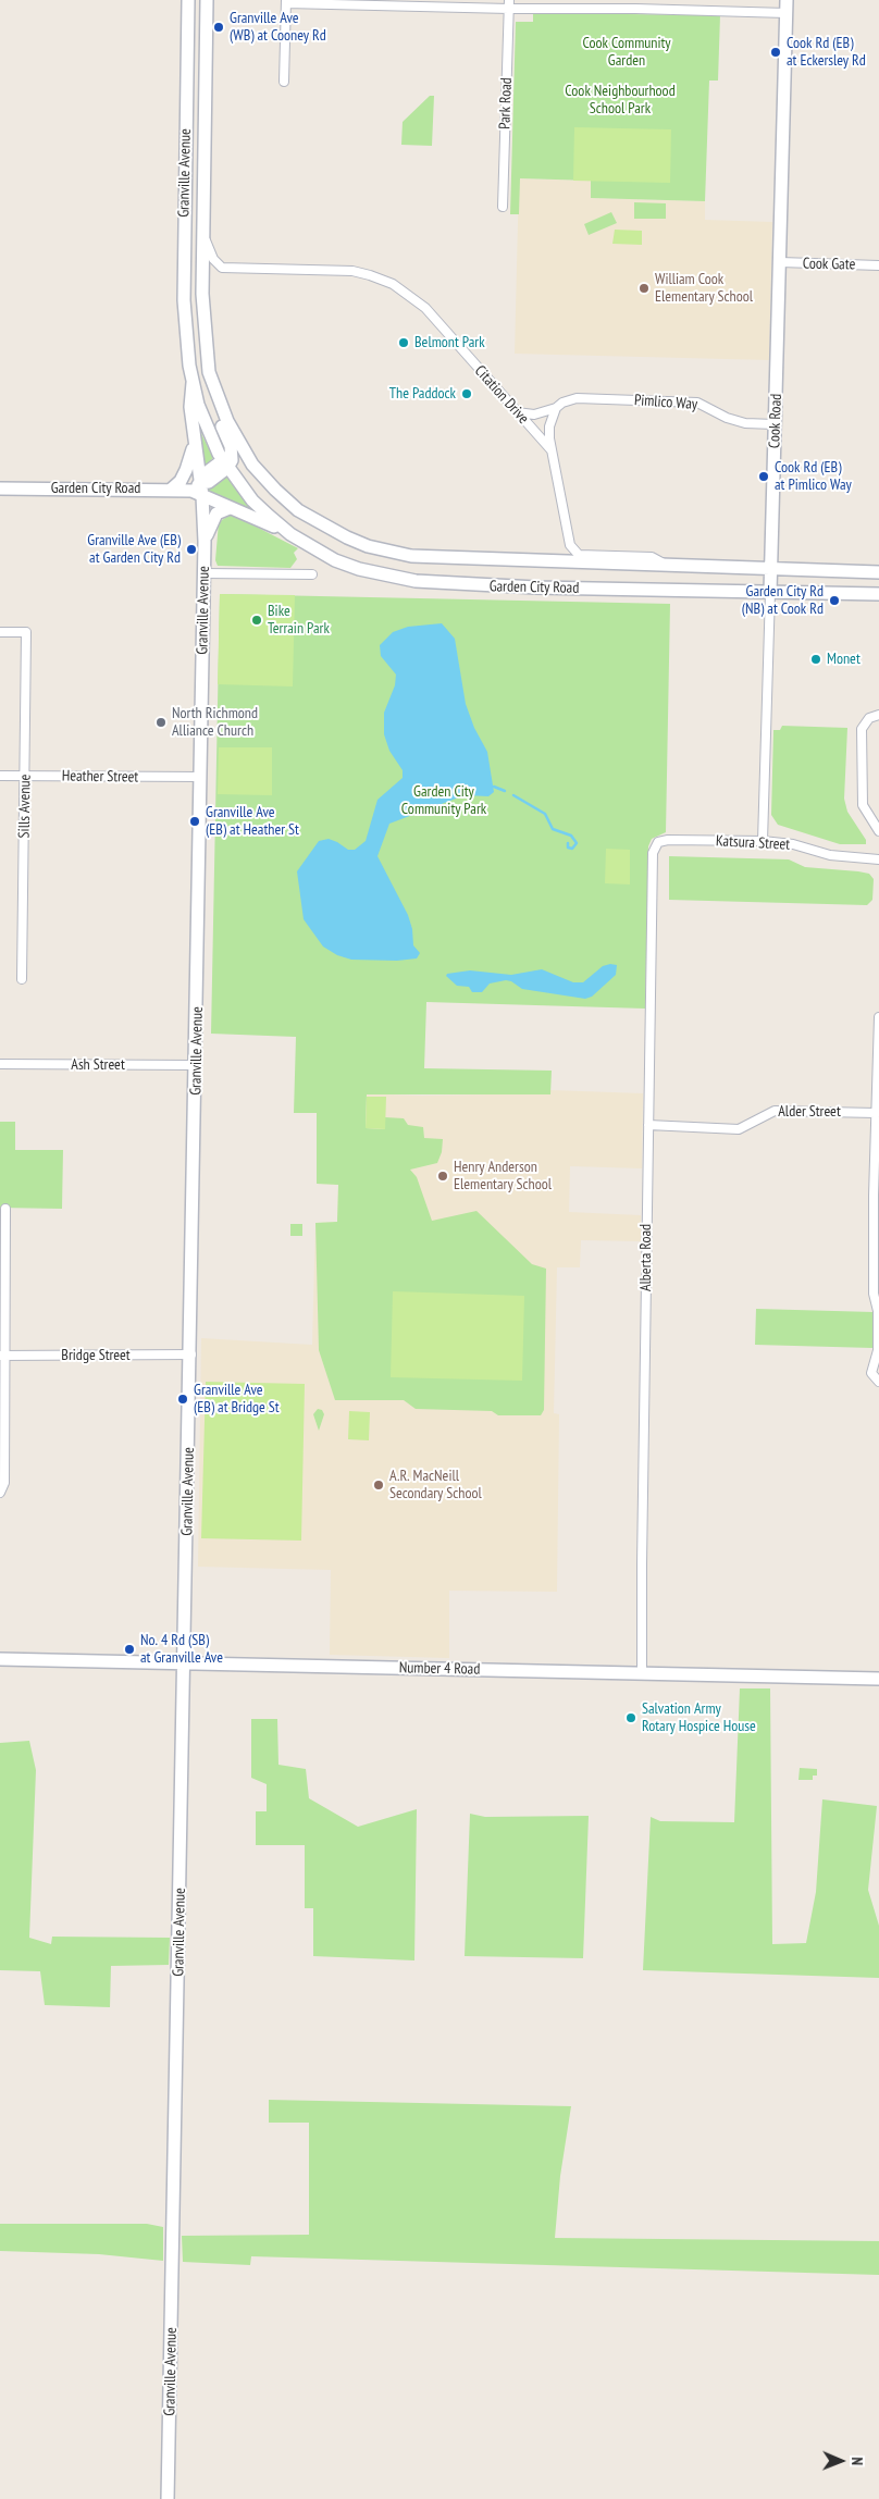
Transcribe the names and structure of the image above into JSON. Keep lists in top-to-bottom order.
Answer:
{
  "streets": {
    "main road": [
      "Granville Avenue",
      "Cook Road",
      "Garden City Road",
      "Number 4 Road"
    ],
    "street": [
      "Park Road",
      "Cook Gate",
      "Citation Drive",
      "Pimlico Way",
      "Heather Street",
      "Sills Avenue",
      "Katsura Street",
      "Ash Street",
      "Alder Street",
      "Alberta Road",
      "Bridge Street"
    ]
  },
  "crossings": [
    ["Granville Avenue", "Citation Drive"],
    ["Granville Avenue", "Garden City Road"],
    ["Granville Avenue", "Heather Street"],
    ["Granville Avenue", "Ash Street"],
    ["Granville Avenue", "Bridge Street"],
    ["Granville Avenue", "Number 4 Road"],
    ["Cook Gate", "Cook Road"],
    ["Citation Drive", "Pimlico Way"],
    ["Pimlico Way", "Cook Road"],
    ["Cook Road", "Garden City Road"],
    ["Cook Road", "Katsura Street"],
    ["Heather Street", "Sills Avenue"],
    ["Katsura Street", "Alberta Road"],
    ["Alder Street", "Alberta Road"],
    ["Alberta Road", "Number 4 Road"]
  ],
  "parks": ["Cook Community Garden", "Cook Neighbourhood School Park", "Garden City Community Park"],
  "places": [
    "Granville Ave (WB) at Cooney Rd",
    "Cook Rd (EB) at Eckersley Rd",
    "William Cook Elementary School",
    "Belmont Park",
    "The Paddock",
    "Cook Rd (EB) at Pimlico Way",
    "Granville Ave (EB) at Garden City Rd",
    "Garden City Rd (NB) at Cook Rd",
    "Bike Terrain Park",
    "Monet",
    "North Richmond Alliance Church",
    "Granville Ave (EB) at Heather St",
    "Henry Anderson Elementary School",
    "Granville Ave (EB) at Bridge St",
    "A.R. MacNeill Secondary School",
    "No. 4 Rd (SB) at Granville Ave",
    "Salvation Army Rotary Hospice House"
  ],
  "north": "right"
}
